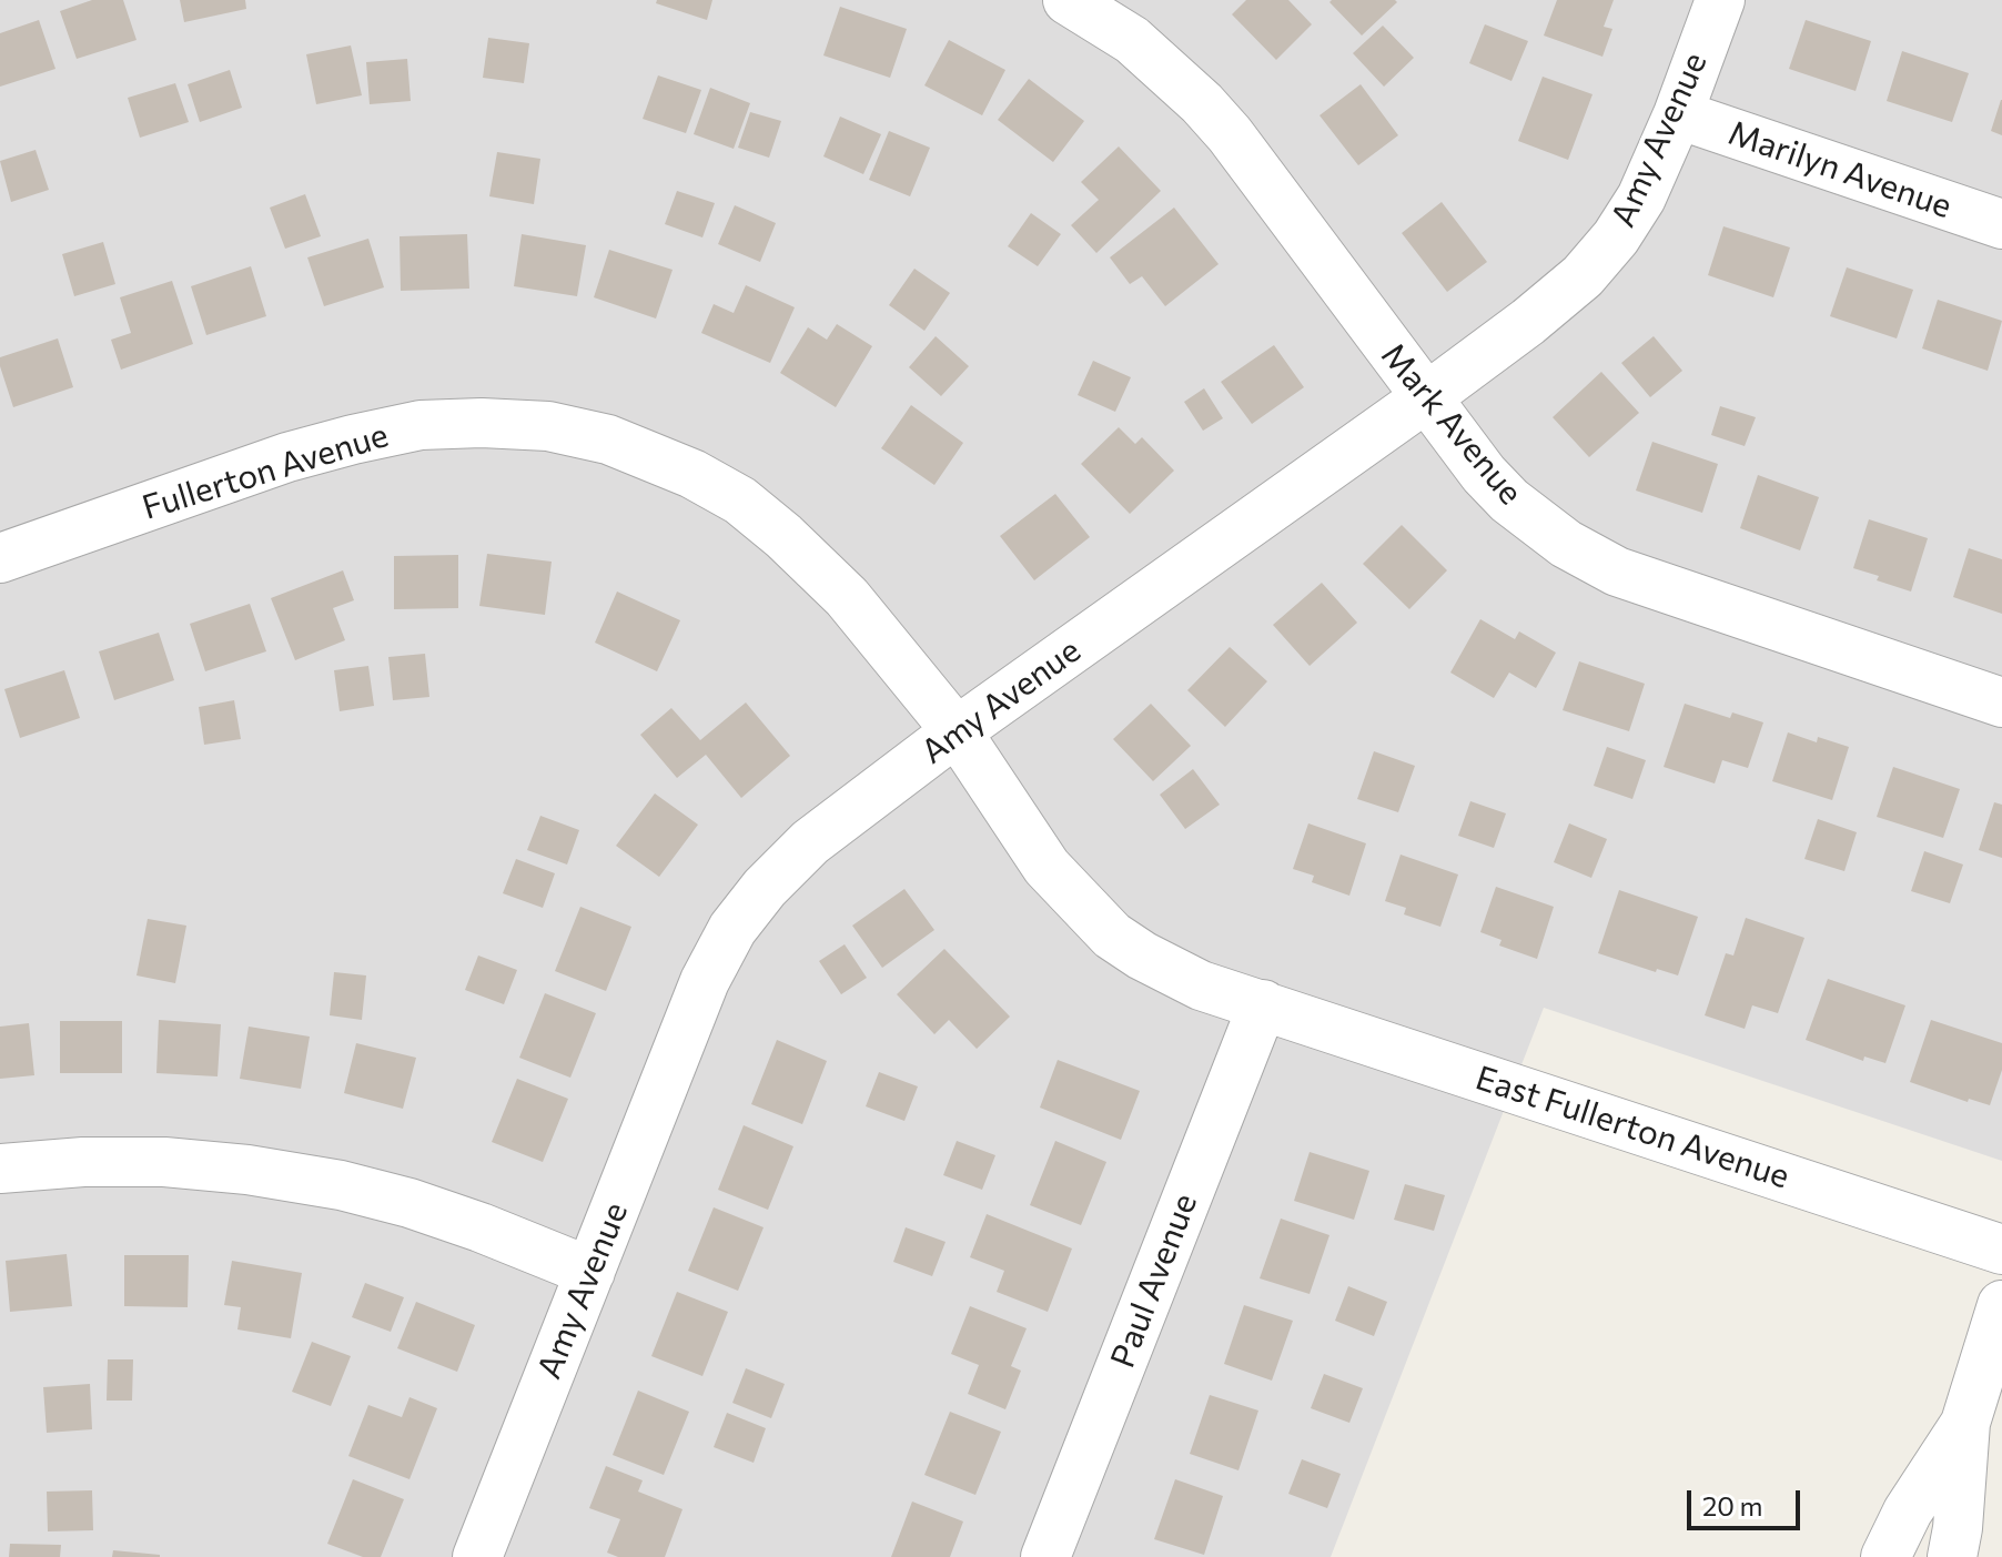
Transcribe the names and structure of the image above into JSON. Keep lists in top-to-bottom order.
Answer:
{
  "streets": {
    "street": [
      "Amy Avenue",
      "Marilyn Avenue",
      "Mark Avenue",
      "Fullerton Avenue",
      "East Fullerton Avenue",
      "Paul Avenue"
    ]
  },
  "crossings": [
    ["Amy Avenue", "Marilyn Avenue"],
    ["Amy Avenue", "Mark Avenue"],
    ["Amy Avenue", "Fullerton Avenue"],
    ["Fullerton Avenue", "East Fullerton Avenue"],
    ["Fullerton Avenue", "Paul Avenue"],
    ["East Fullerton Avenue", "Paul Avenue"]
  ],
  "scale_bar": "20 m"
}
